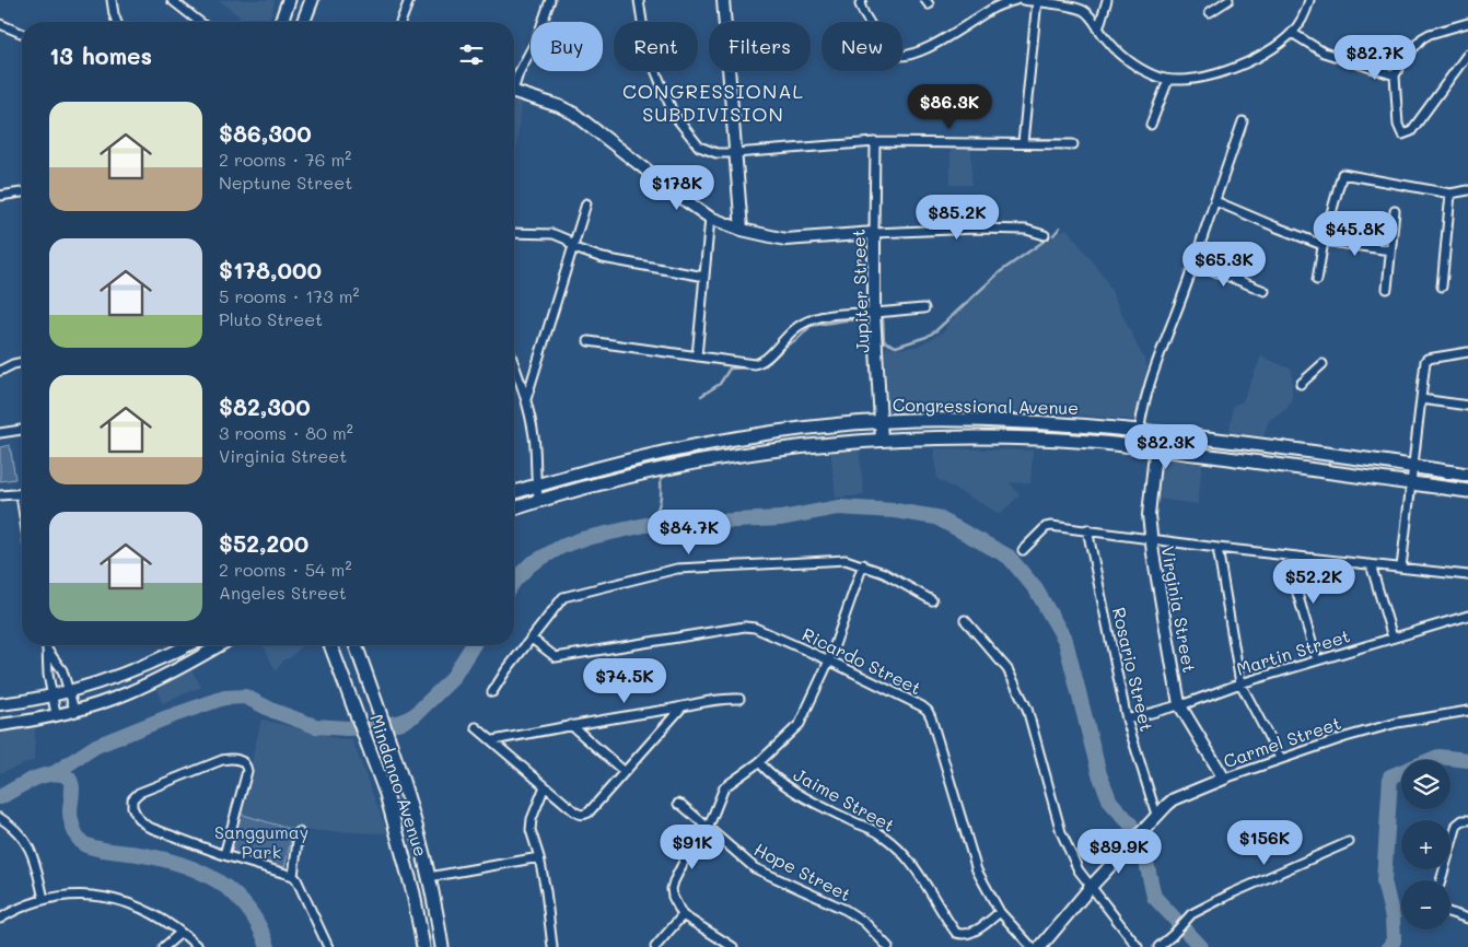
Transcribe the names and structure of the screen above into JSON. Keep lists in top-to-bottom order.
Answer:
{
  "streets": {
    "main road": ["Congressional Avenue", "Mindanao Avenue"],
    "street": [
      "Jupiter Street",
      "Virginia Street",
      "Martin Street",
      "Ricardo Street",
      "Rosario Street",
      "Carmel Street",
      "Jaime Street",
      "Hope Street"
    ]
  },
  "crossings": [
    ["Jupiter Street", "Congressional Avenue"],
    ["Congressional Avenue", "Virginia Street"],
    ["Virginia Street", "Martin Street"],
    ["Virginia Street", "Carmel Street"],
    ["Martin Street", "Rosario Street"],
    ["Ricardo Street", "Jaime Street"],
    ["Rosario Street", "Carmel Street"]
  ],
  "districts": ["CONGRESSIONAL SUBDIVISION"],
  "parks": ["Sanggumay Park"],
  "page": {
    "chip": [
      "Buy",
      "Rent",
      "Filters",
      "New"
    ],
    "heading": "13 homes",
    "price": [
      "$82.7K",
      "$86.3K",
      "$178K",
      "$85.2K",
      "$45.8K",
      "$65.3K",
      "$82.3K",
      "$84.7K",
      "$52.2K",
      "$74.5K",
      "$156K",
      "$91K",
      "$89.9K"
    ],
    "list": [
      {
        "name": "$86,300",
        "note": "2 rooms · 76 m² · Neptune Street"
      },
      {
        "name": "$178,000",
        "note": "5 rooms · 173 m² · Pluto Street"
      },
      {
        "name": "$82,300",
        "note": "3 rooms · 80 m² · Virginia Street"
      },
      {
        "name": "$52,200",
        "note": "2 rooms · 54 m² · Angeles Street"
      }
    ],
    "map_buttons": ["+", "−"]
  }
}
